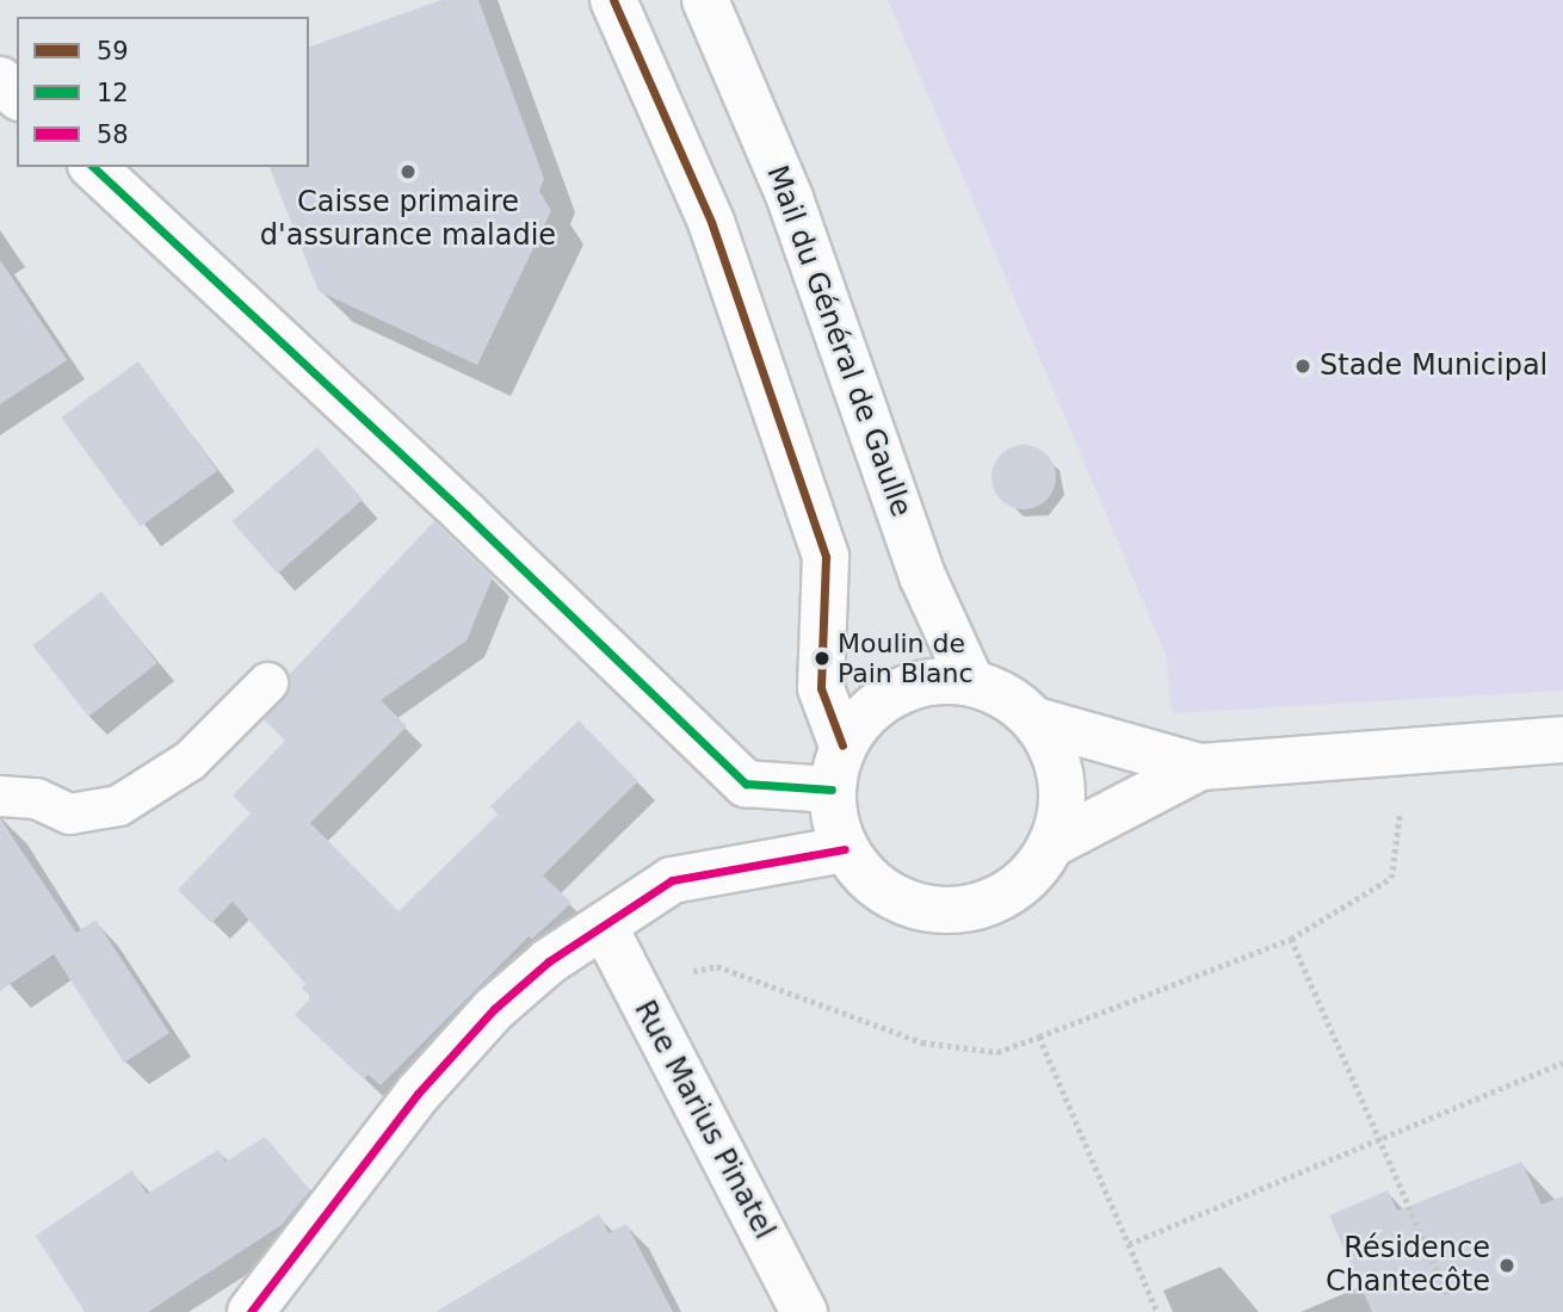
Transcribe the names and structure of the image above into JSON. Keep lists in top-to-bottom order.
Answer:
{
  "streets": {
    "street": ["Mail du Général de Gaulle", "Rue Marius Pinatel"]
  },
  "places": [
    "Caisse primaire d'assurance maladie",
    "Stade Municipal",
    "Moulin de Pain Blanc",
    "Résidence Chantecôte"
  ],
  "lines": ["transit line 59", "transit line 12", "transit line 58"],
  "legend": ["59", "12", "58"]
}
